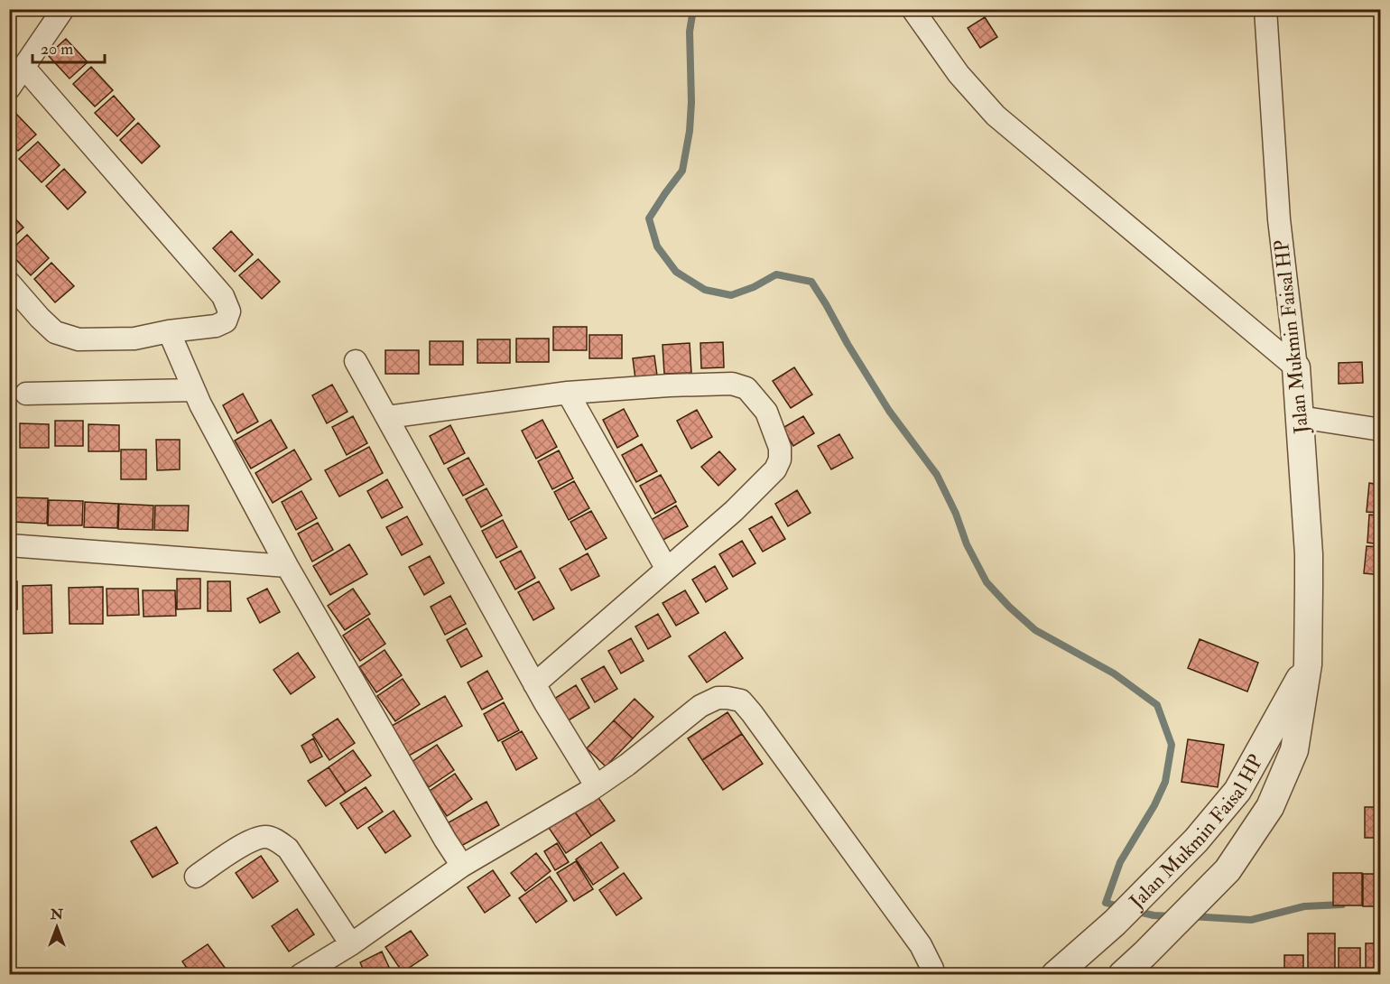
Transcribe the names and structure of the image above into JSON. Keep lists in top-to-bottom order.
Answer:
{
  "streets": {
    "street": ["Jalan Mukmin Faisal HP"]
  },
  "scale_bar": "20 m",
  "north": "top"
}
